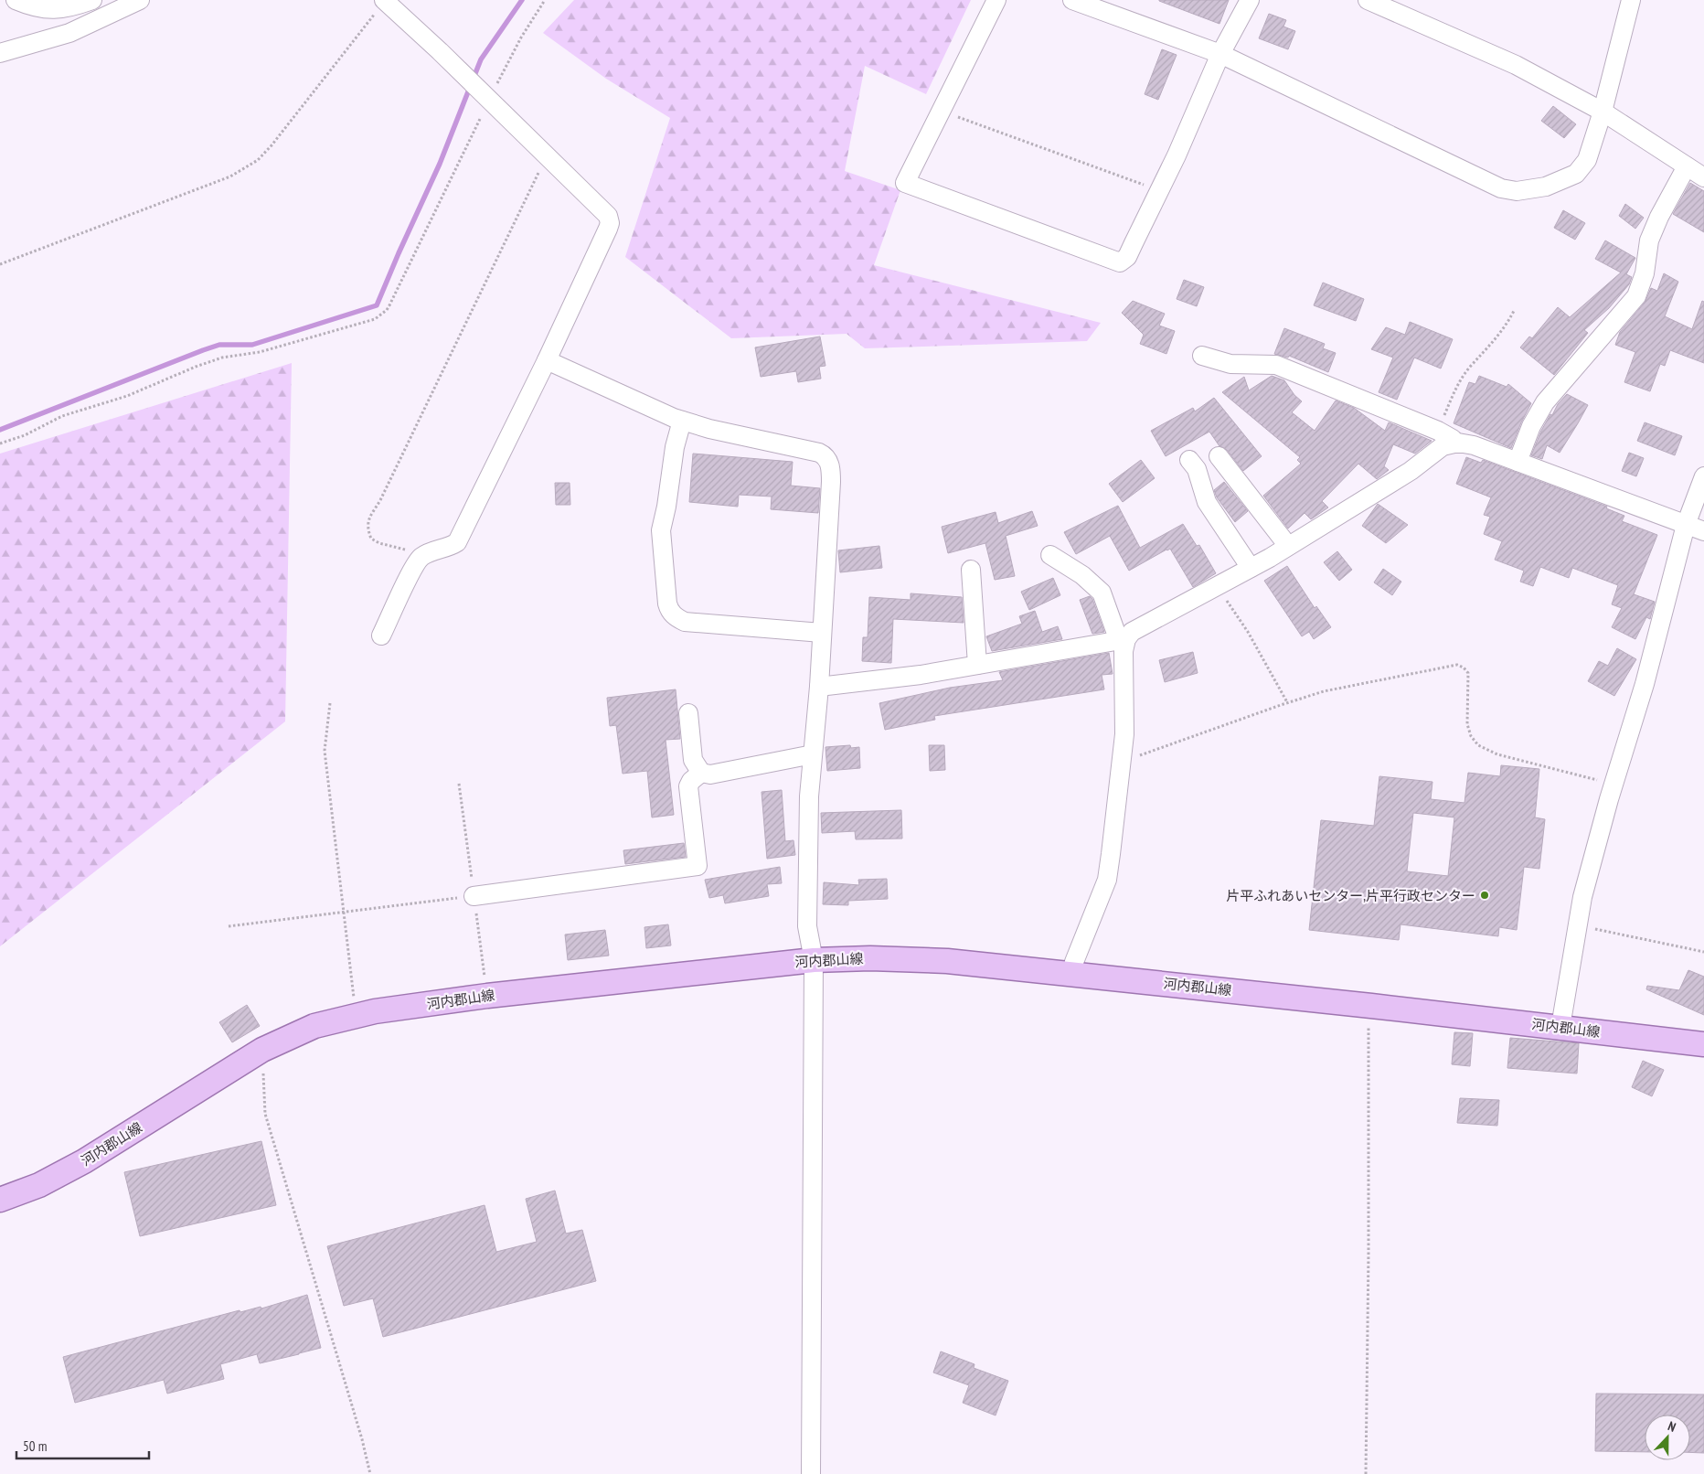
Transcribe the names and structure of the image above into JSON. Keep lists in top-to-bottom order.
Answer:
{
  "streets": {
    "main road": ["河内郡山線"]
  },
  "places": ["片平ふれあいセンター,片平行政センター"],
  "scale_bar": "50 m",
  "north": "top"
}
